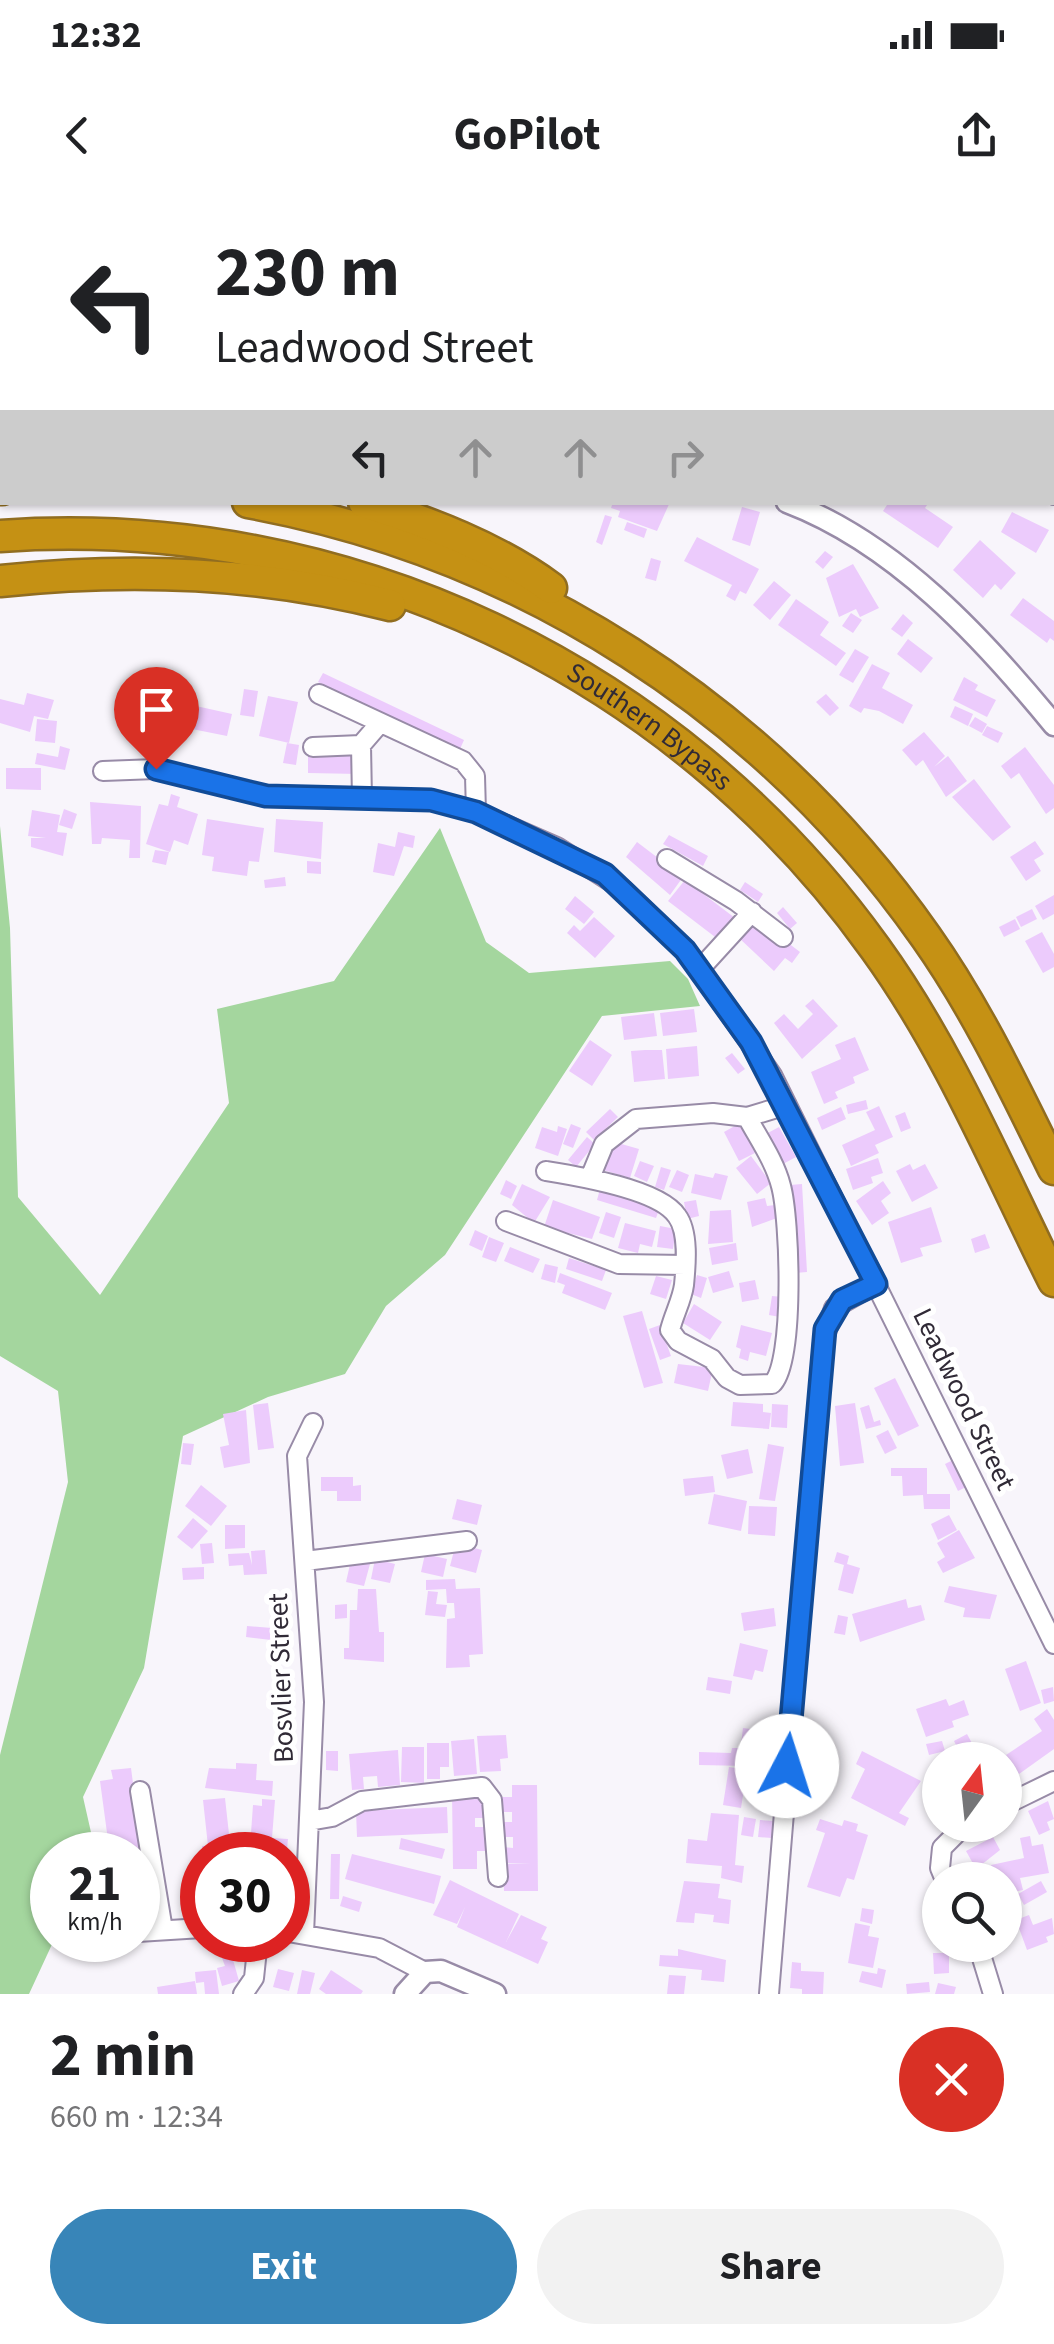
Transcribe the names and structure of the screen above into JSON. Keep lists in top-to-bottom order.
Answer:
{
  "streets": {
    "highway": ["Southern Bypass"],
    "street": ["Leadwood Street", "Bosvlier Street"]
  },
  "north": "top",
  "page": {
    "status": "12:32",
    "header": "GoPilot",
    "turn": ["230 m", "Leadwood Street"],
    "speed": "21 km/h",
    "limit": "30",
    "heading": ["2 min", "660 m · 12:34"],
    "buttons": ["Exit", "Share"]
  }
}
